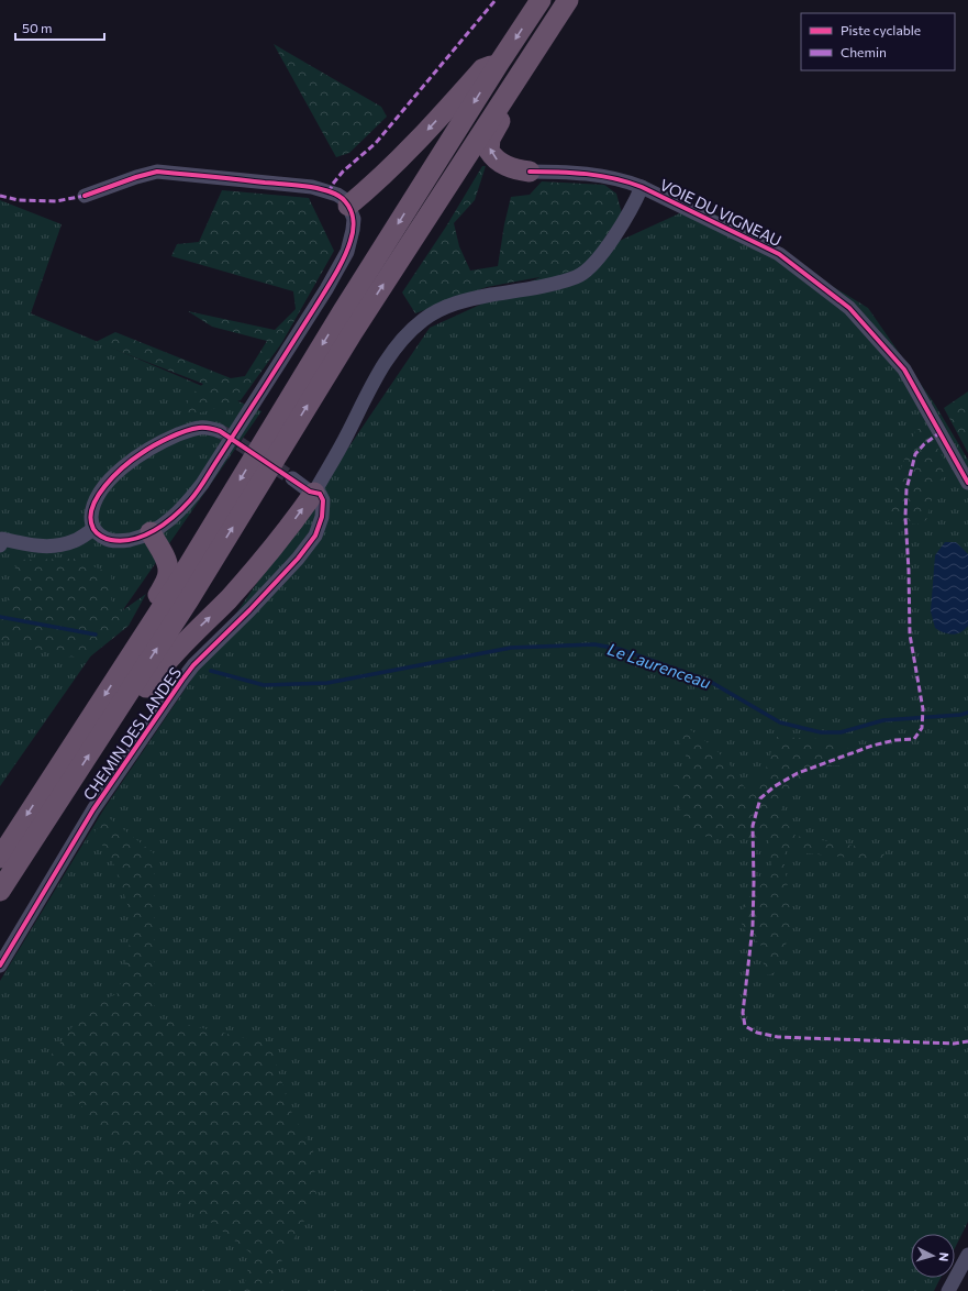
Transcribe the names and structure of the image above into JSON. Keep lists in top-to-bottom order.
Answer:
{
  "streets": {
    "street": ["VOIE DU VIGNEAU", "CHEMIN DES LANDES"]
  },
  "water": ["Le Laurenceau"],
  "legend": ["Piste cyclable", "Chemin"],
  "scale_bar": "50 m",
  "north": "right"
}
